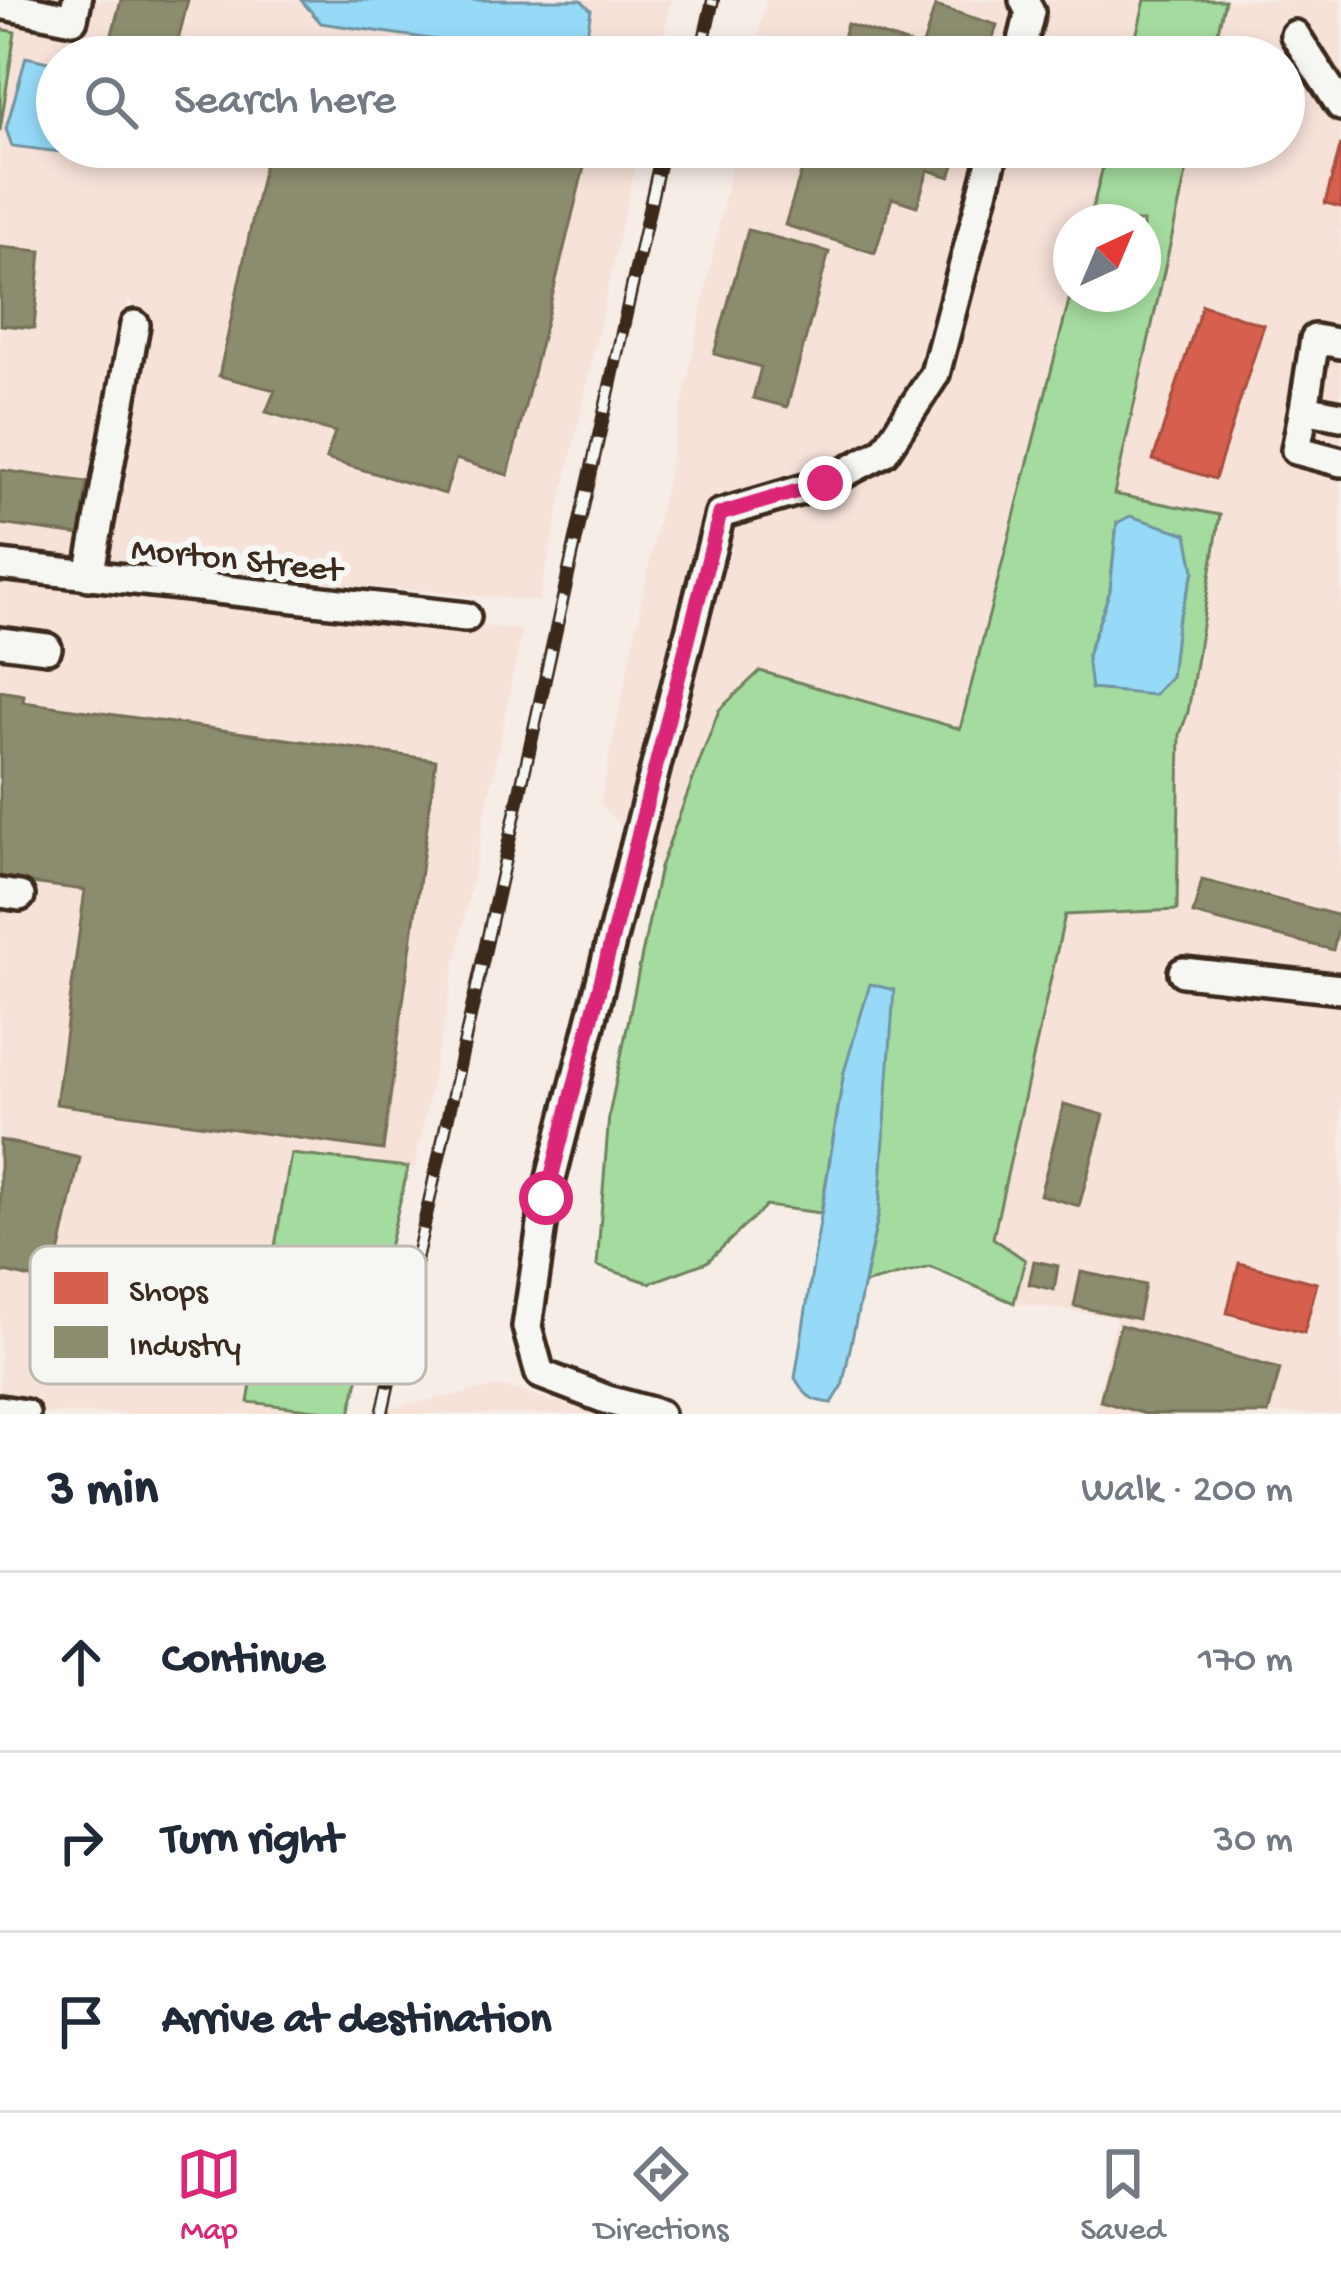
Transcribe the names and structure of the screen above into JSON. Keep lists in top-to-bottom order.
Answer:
{
  "streets": {
    "street": ["Morton Street"]
  },
  "legend": ["Shops", "Industry"],
  "north": "top right",
  "page": {
    "search": "Search here",
    "heading": ["3 min", "Walk · 200 m"],
    "list": [
      ["Continue", "170 m"],
      ["Turn right", "30 m"],
      "Arrive at destination"
    ],
    "nav": ["Map", "Directions", "Saved"]
  }
}
